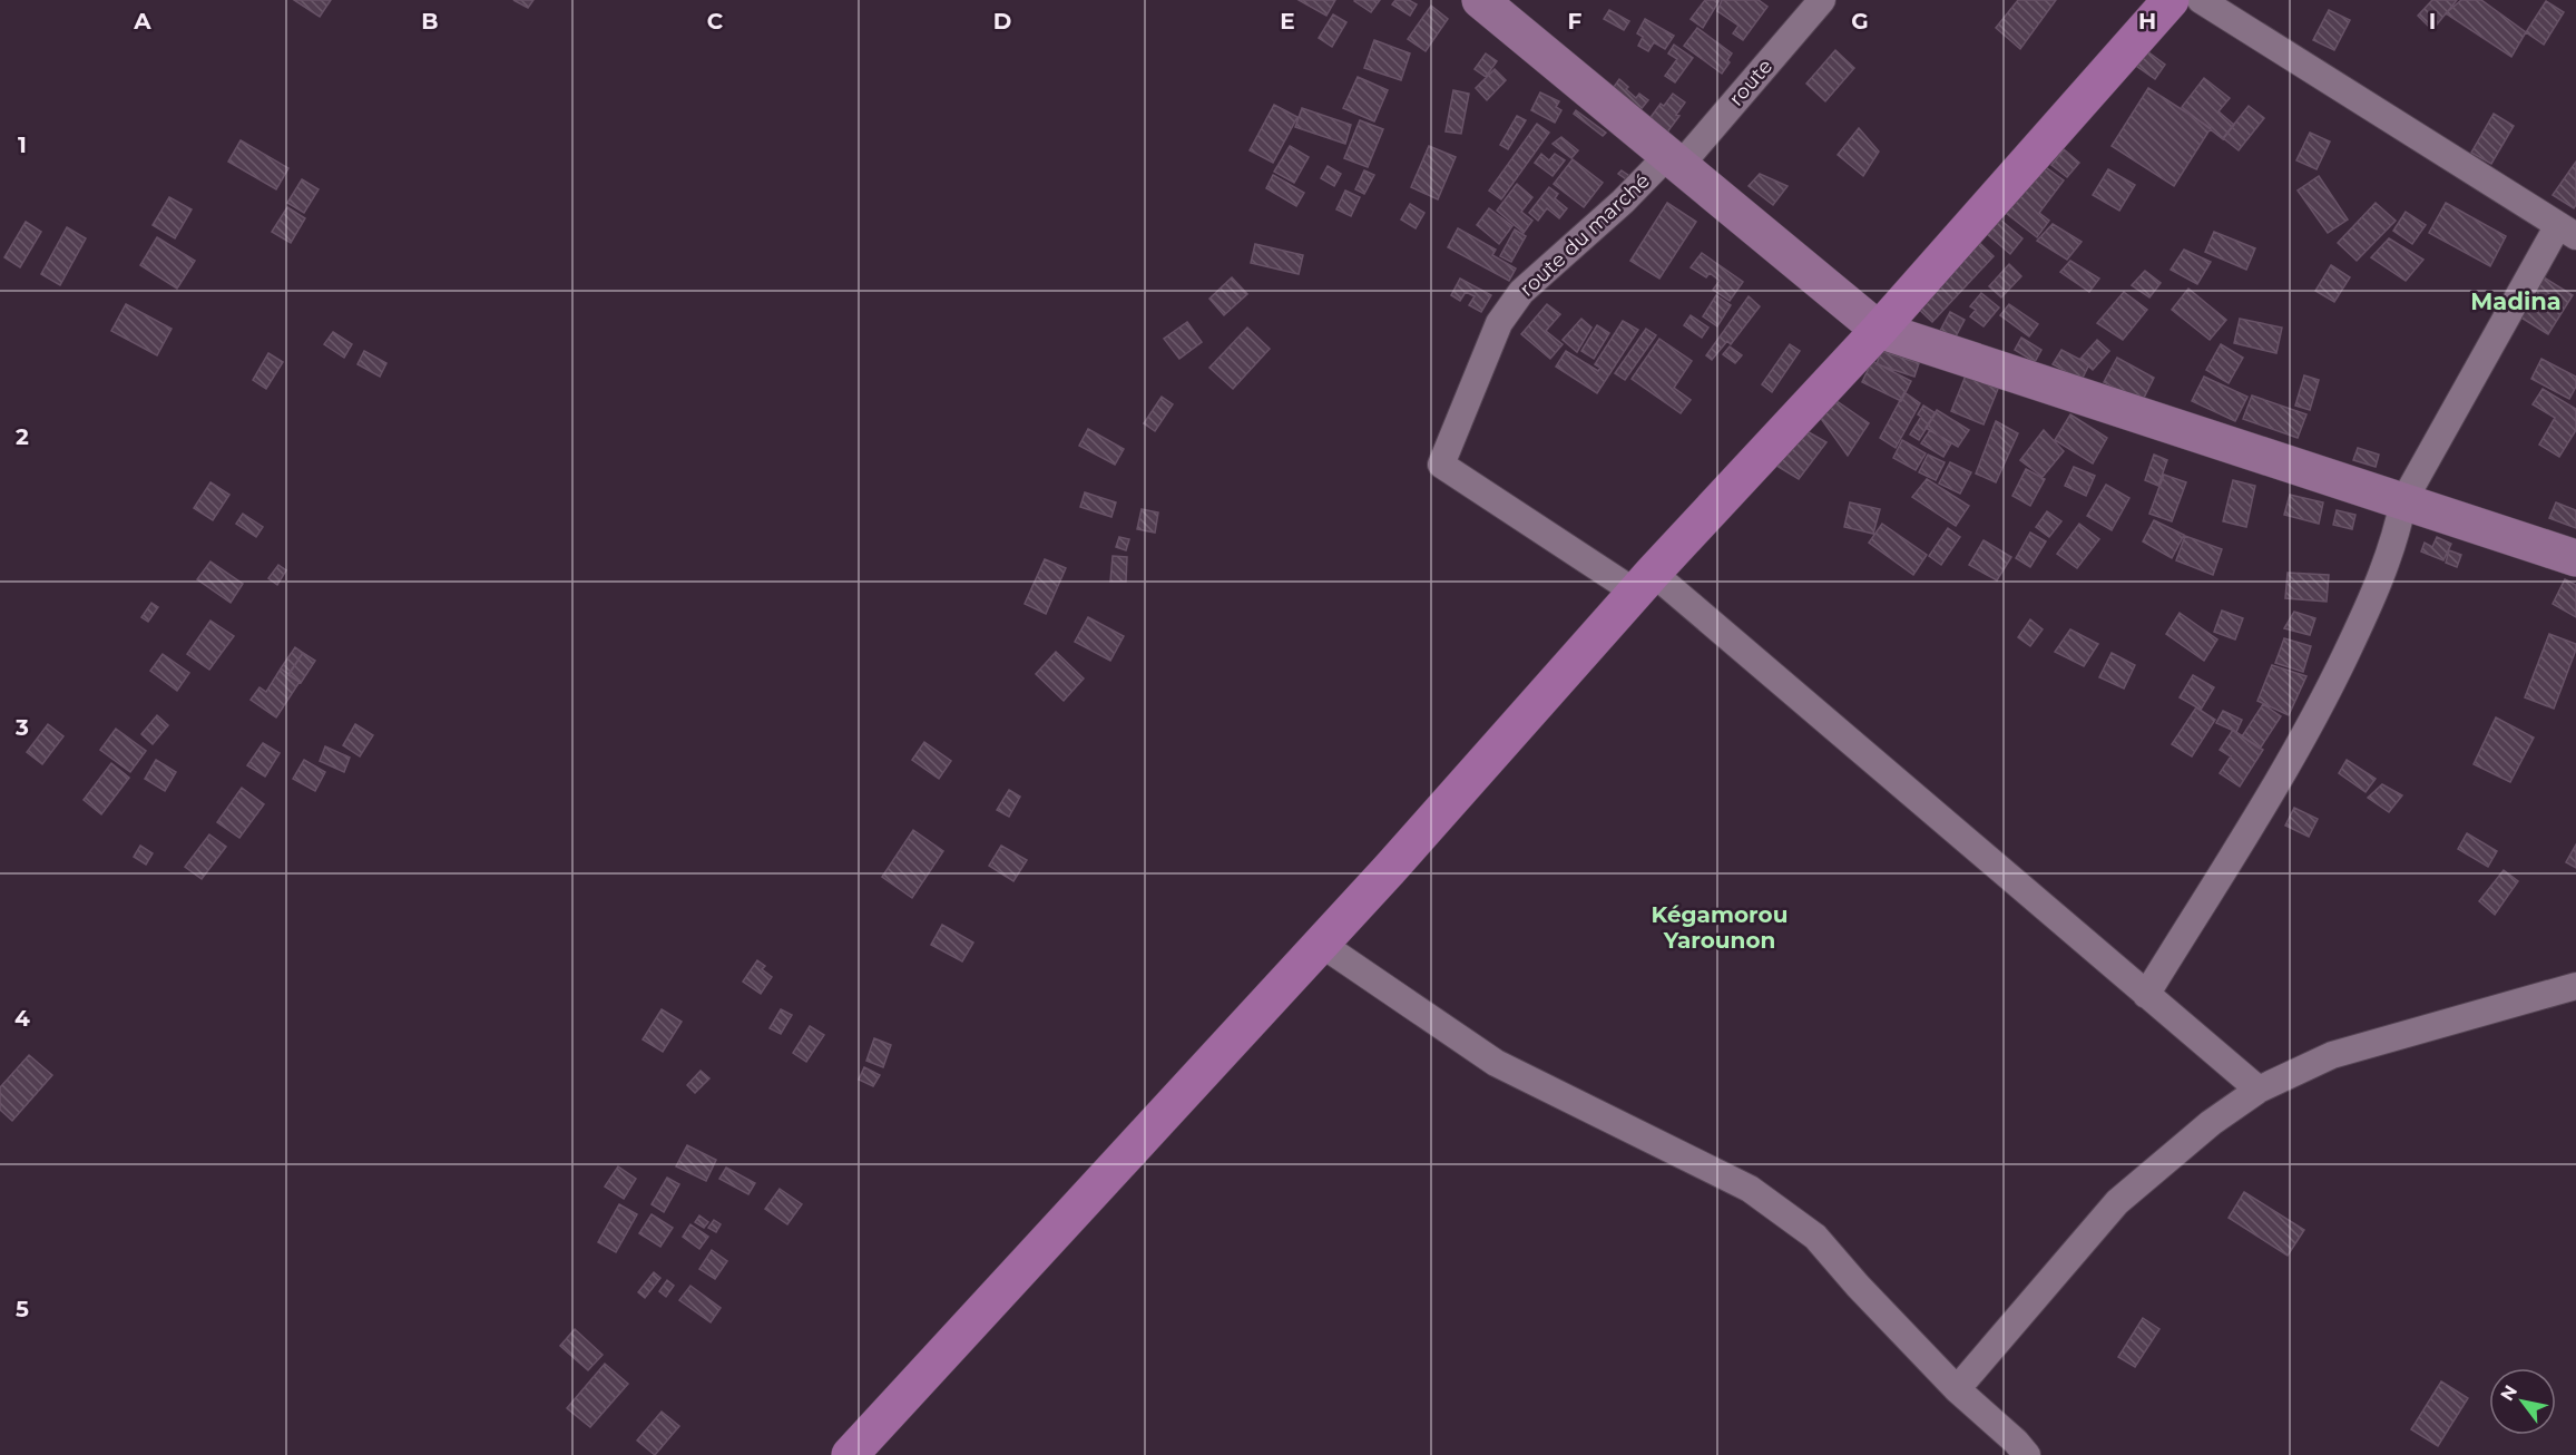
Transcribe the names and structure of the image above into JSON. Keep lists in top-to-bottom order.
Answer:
{
  "streets": {
    "street": ["route", "route du marché"]
  },
  "crossings": [
    ["route", "route du marché"]
  ],
  "districts": ["Madina", "Kégamorou Yarounon"],
  "north": "top left",
  "grid": {
    "columns": [
      "A",
      "B",
      "C",
      "D",
      "E",
      "F",
      "G",
      "H",
      "I"
    ],
    "rows": [
      "1",
      "2",
      "3",
      "4",
      "5"
    ]
  }
}
